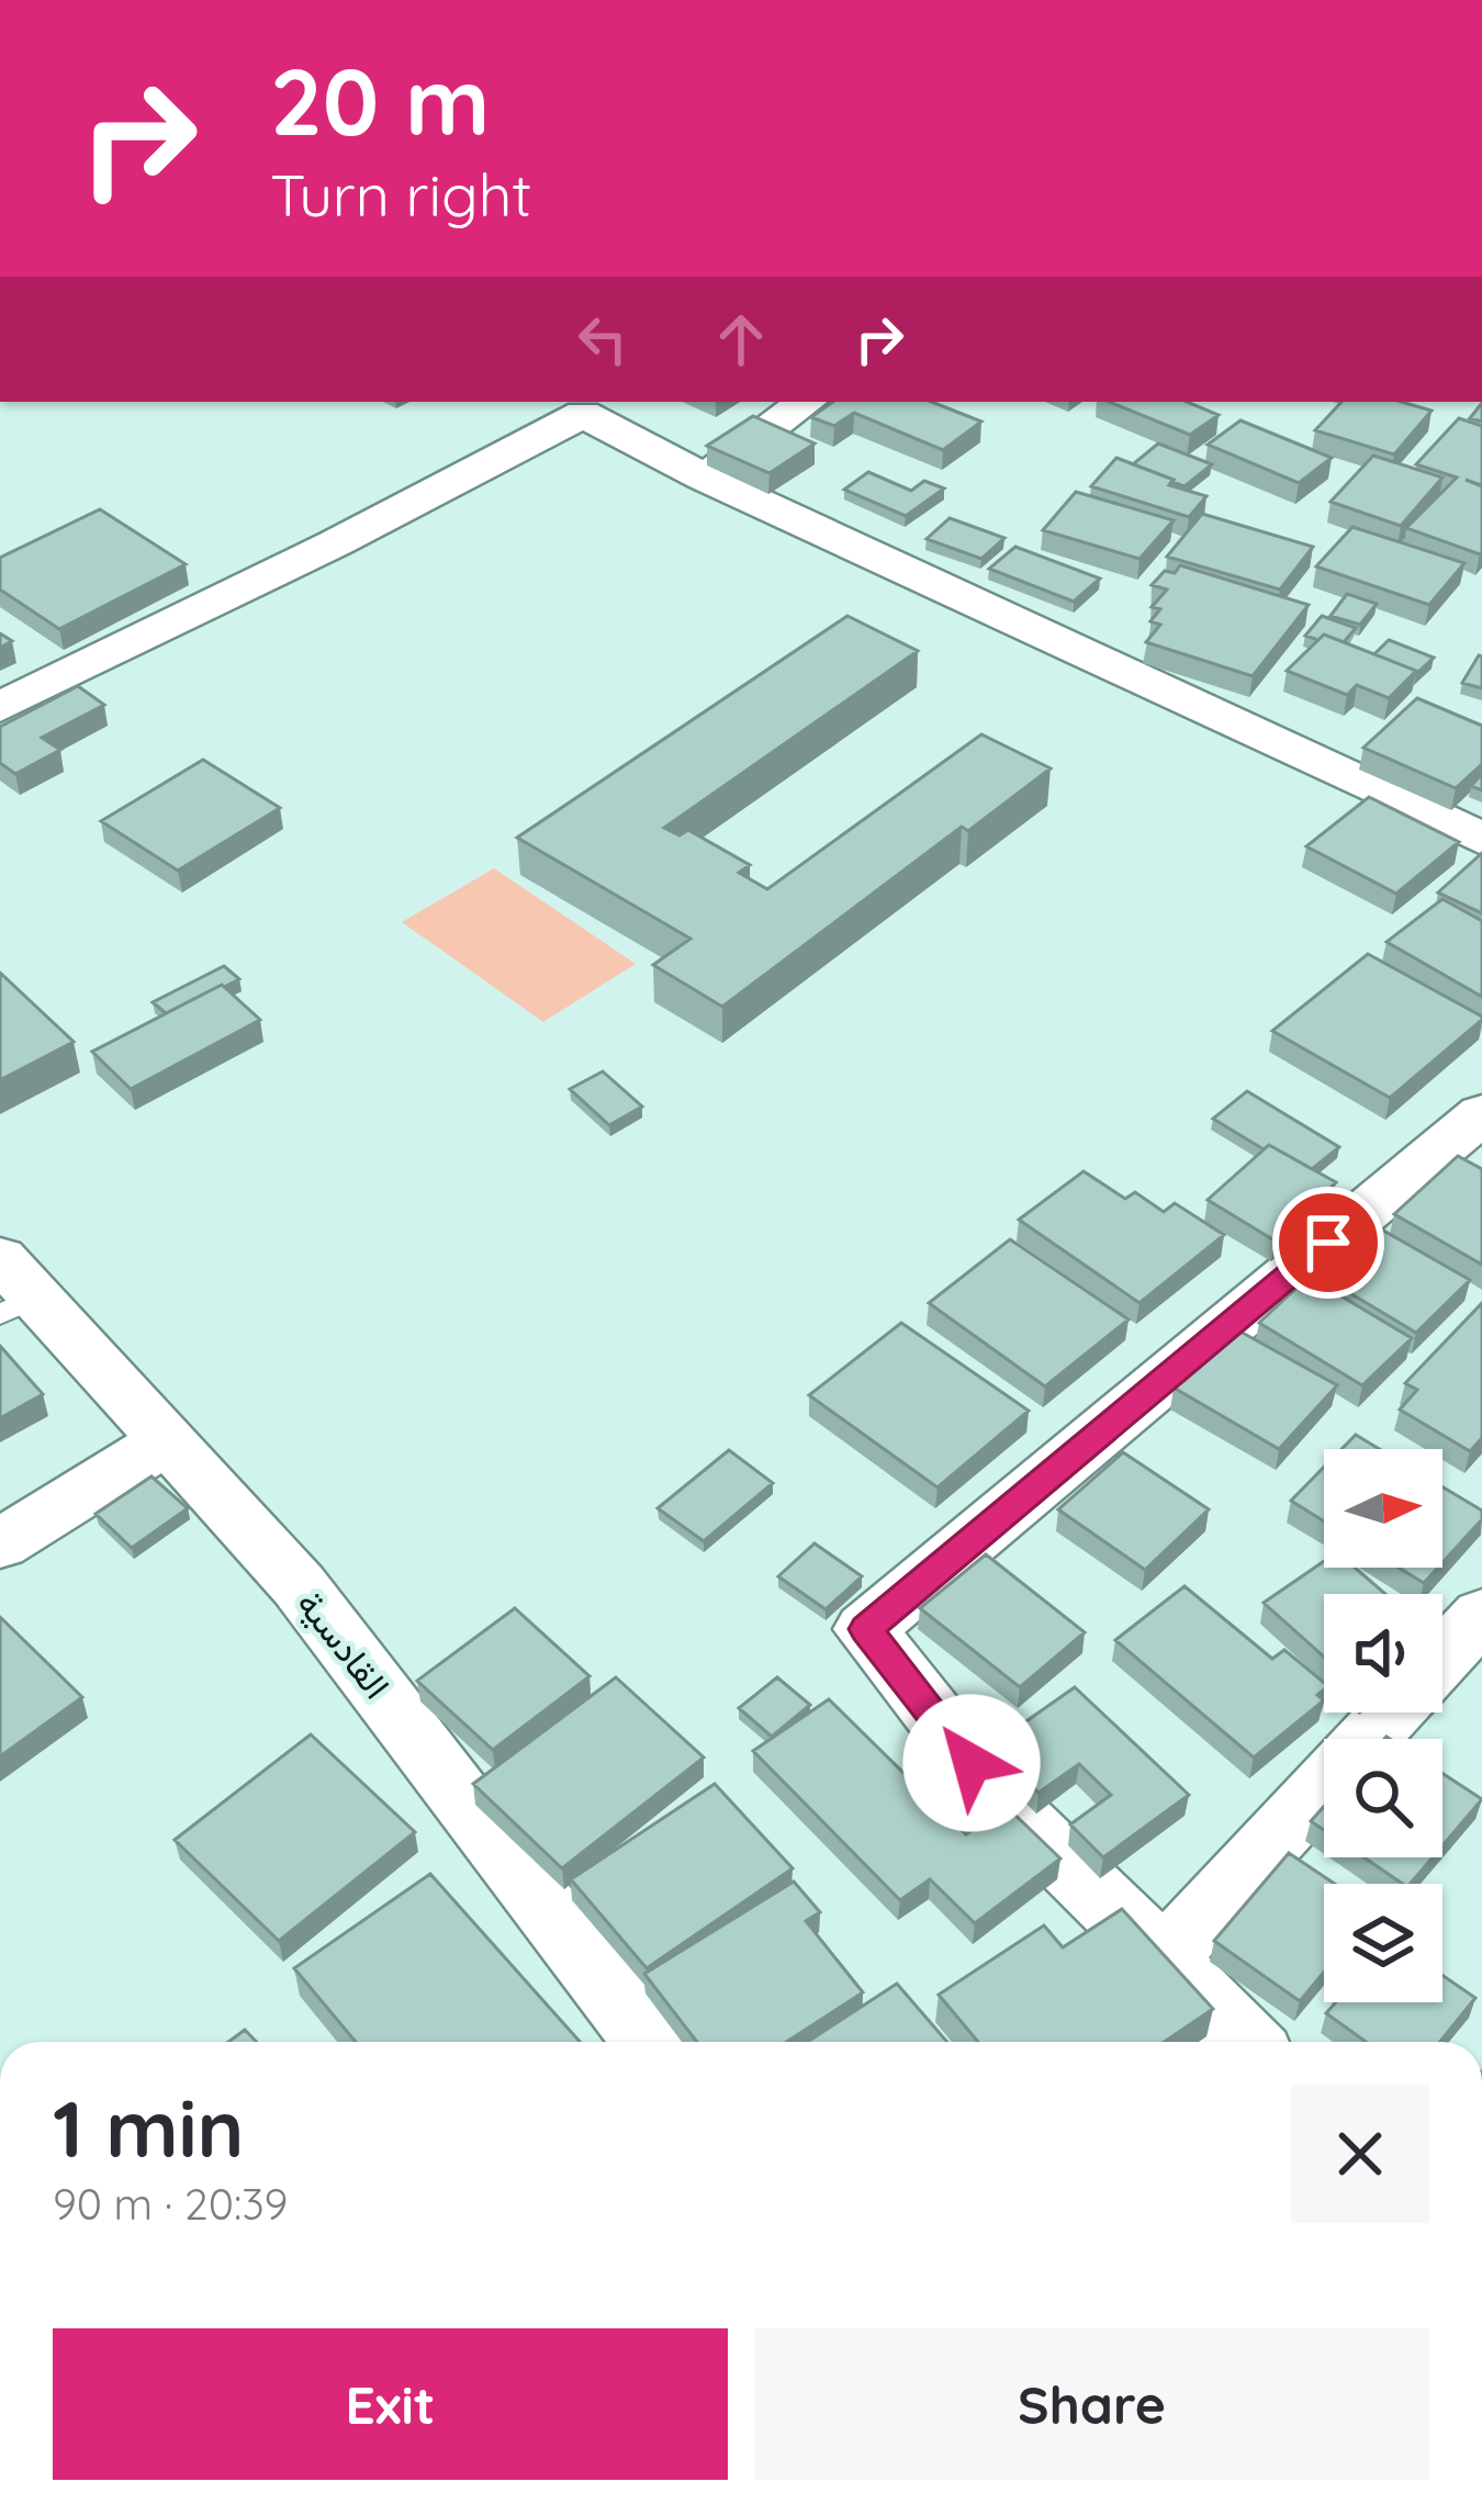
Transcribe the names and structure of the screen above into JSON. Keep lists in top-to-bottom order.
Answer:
{
  "streets": {
    "street": ["القادسية"]
  },
  "north": "right",
  "page": {
    "turn": ["20 m", "Turn right"],
    "heading": ["1 min", "90 m · 20:39"],
    "buttons": ["Exit", "Share"]
  }
}
